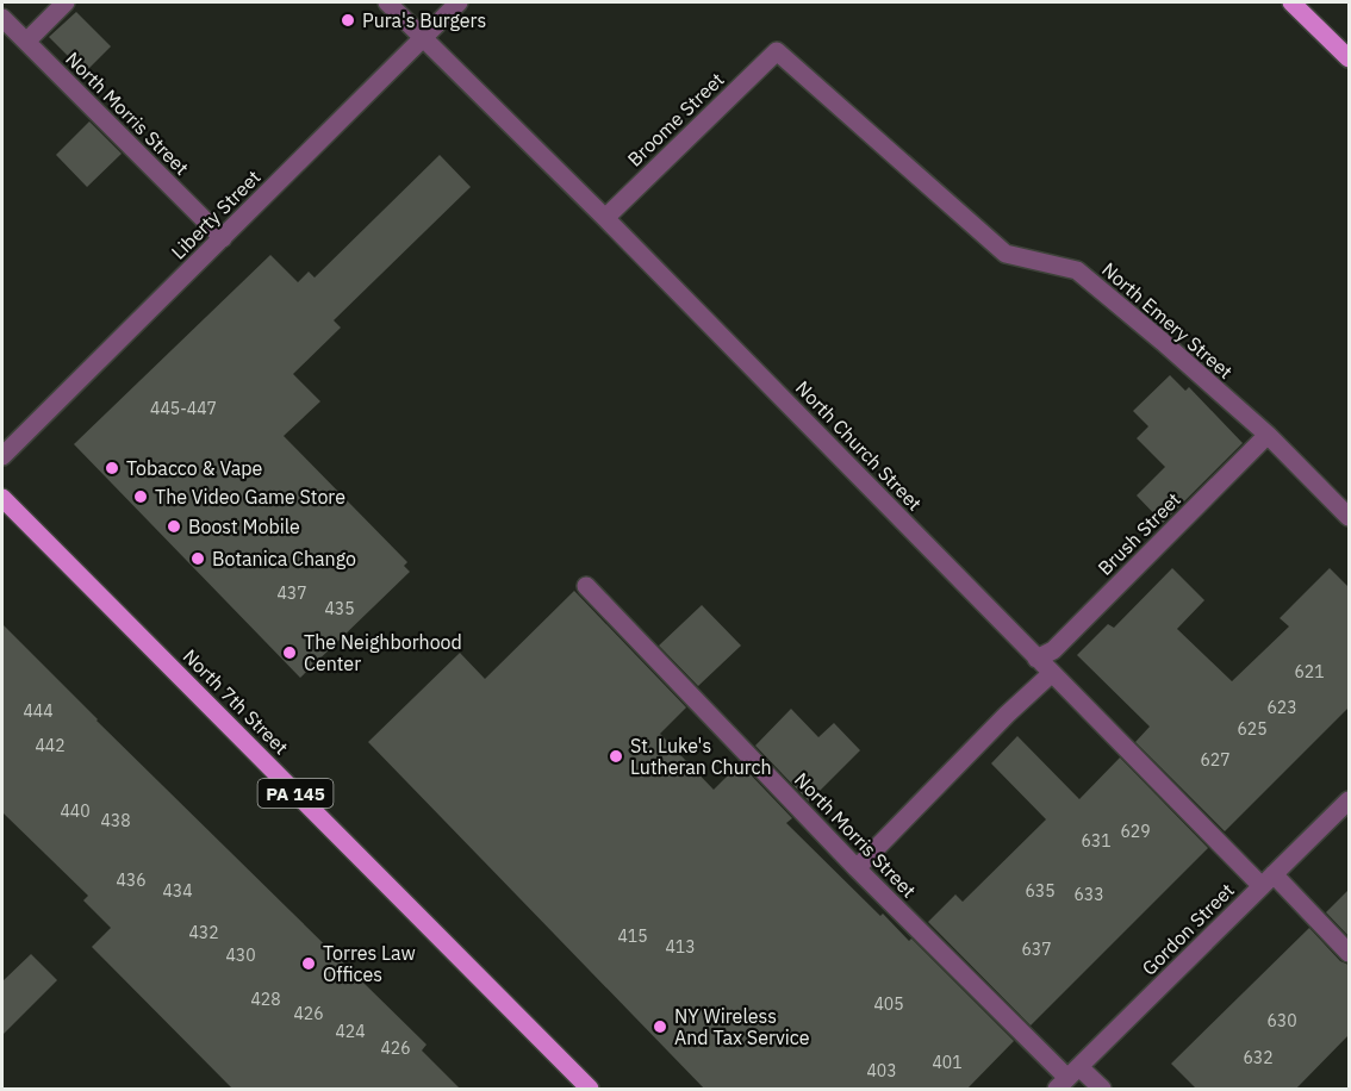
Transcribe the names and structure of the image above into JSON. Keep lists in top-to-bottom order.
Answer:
{
  "streets": {
    "main road": ["North 7th Street", "PA 145"],
    "street": [
      "North Morris Street",
      "Broome Street",
      "Liberty Street",
      "North Emery Street",
      "North Church Street",
      "Brush Street",
      "Gordon Street"
    ]
  },
  "crossings": [
    ["North Morris Street", "Liberty Street"],
    ["North Morris Street", "Gordon Street"],
    ["Broome Street", "North Emery Street"],
    ["Broome Street", "North Church Street"],
    ["Liberty Street", "North Church Street"],
    ["North Emery Street", "Brush Street"],
    ["North Church Street", "Brush Street"],
    ["North Church Street", "Gordon Street"]
  ],
  "places": [
    "Pura's Burgers",
    "Tobacco & Vape",
    "The Video Game Store",
    "Boost Mobile",
    "Botanica Chango",
    "The Neighborhood Center",
    "St. Luke's Lutheran Church",
    "Torres Law Offices",
    "NY Wireless And Tax Service"
  ],
  "house_numbers": [
    "445-447",
    "437",
    "435",
    "621",
    "623",
    "444",
    "625",
    "442",
    "627",
    "440",
    "438",
    "629",
    "631",
    "436",
    "434",
    "635",
    "633",
    "432",
    "415",
    "413",
    "637",
    "430",
    "428",
    "405",
    "426",
    "630",
    "424",
    "426",
    "632",
    "401",
    "403"
  ]
}
